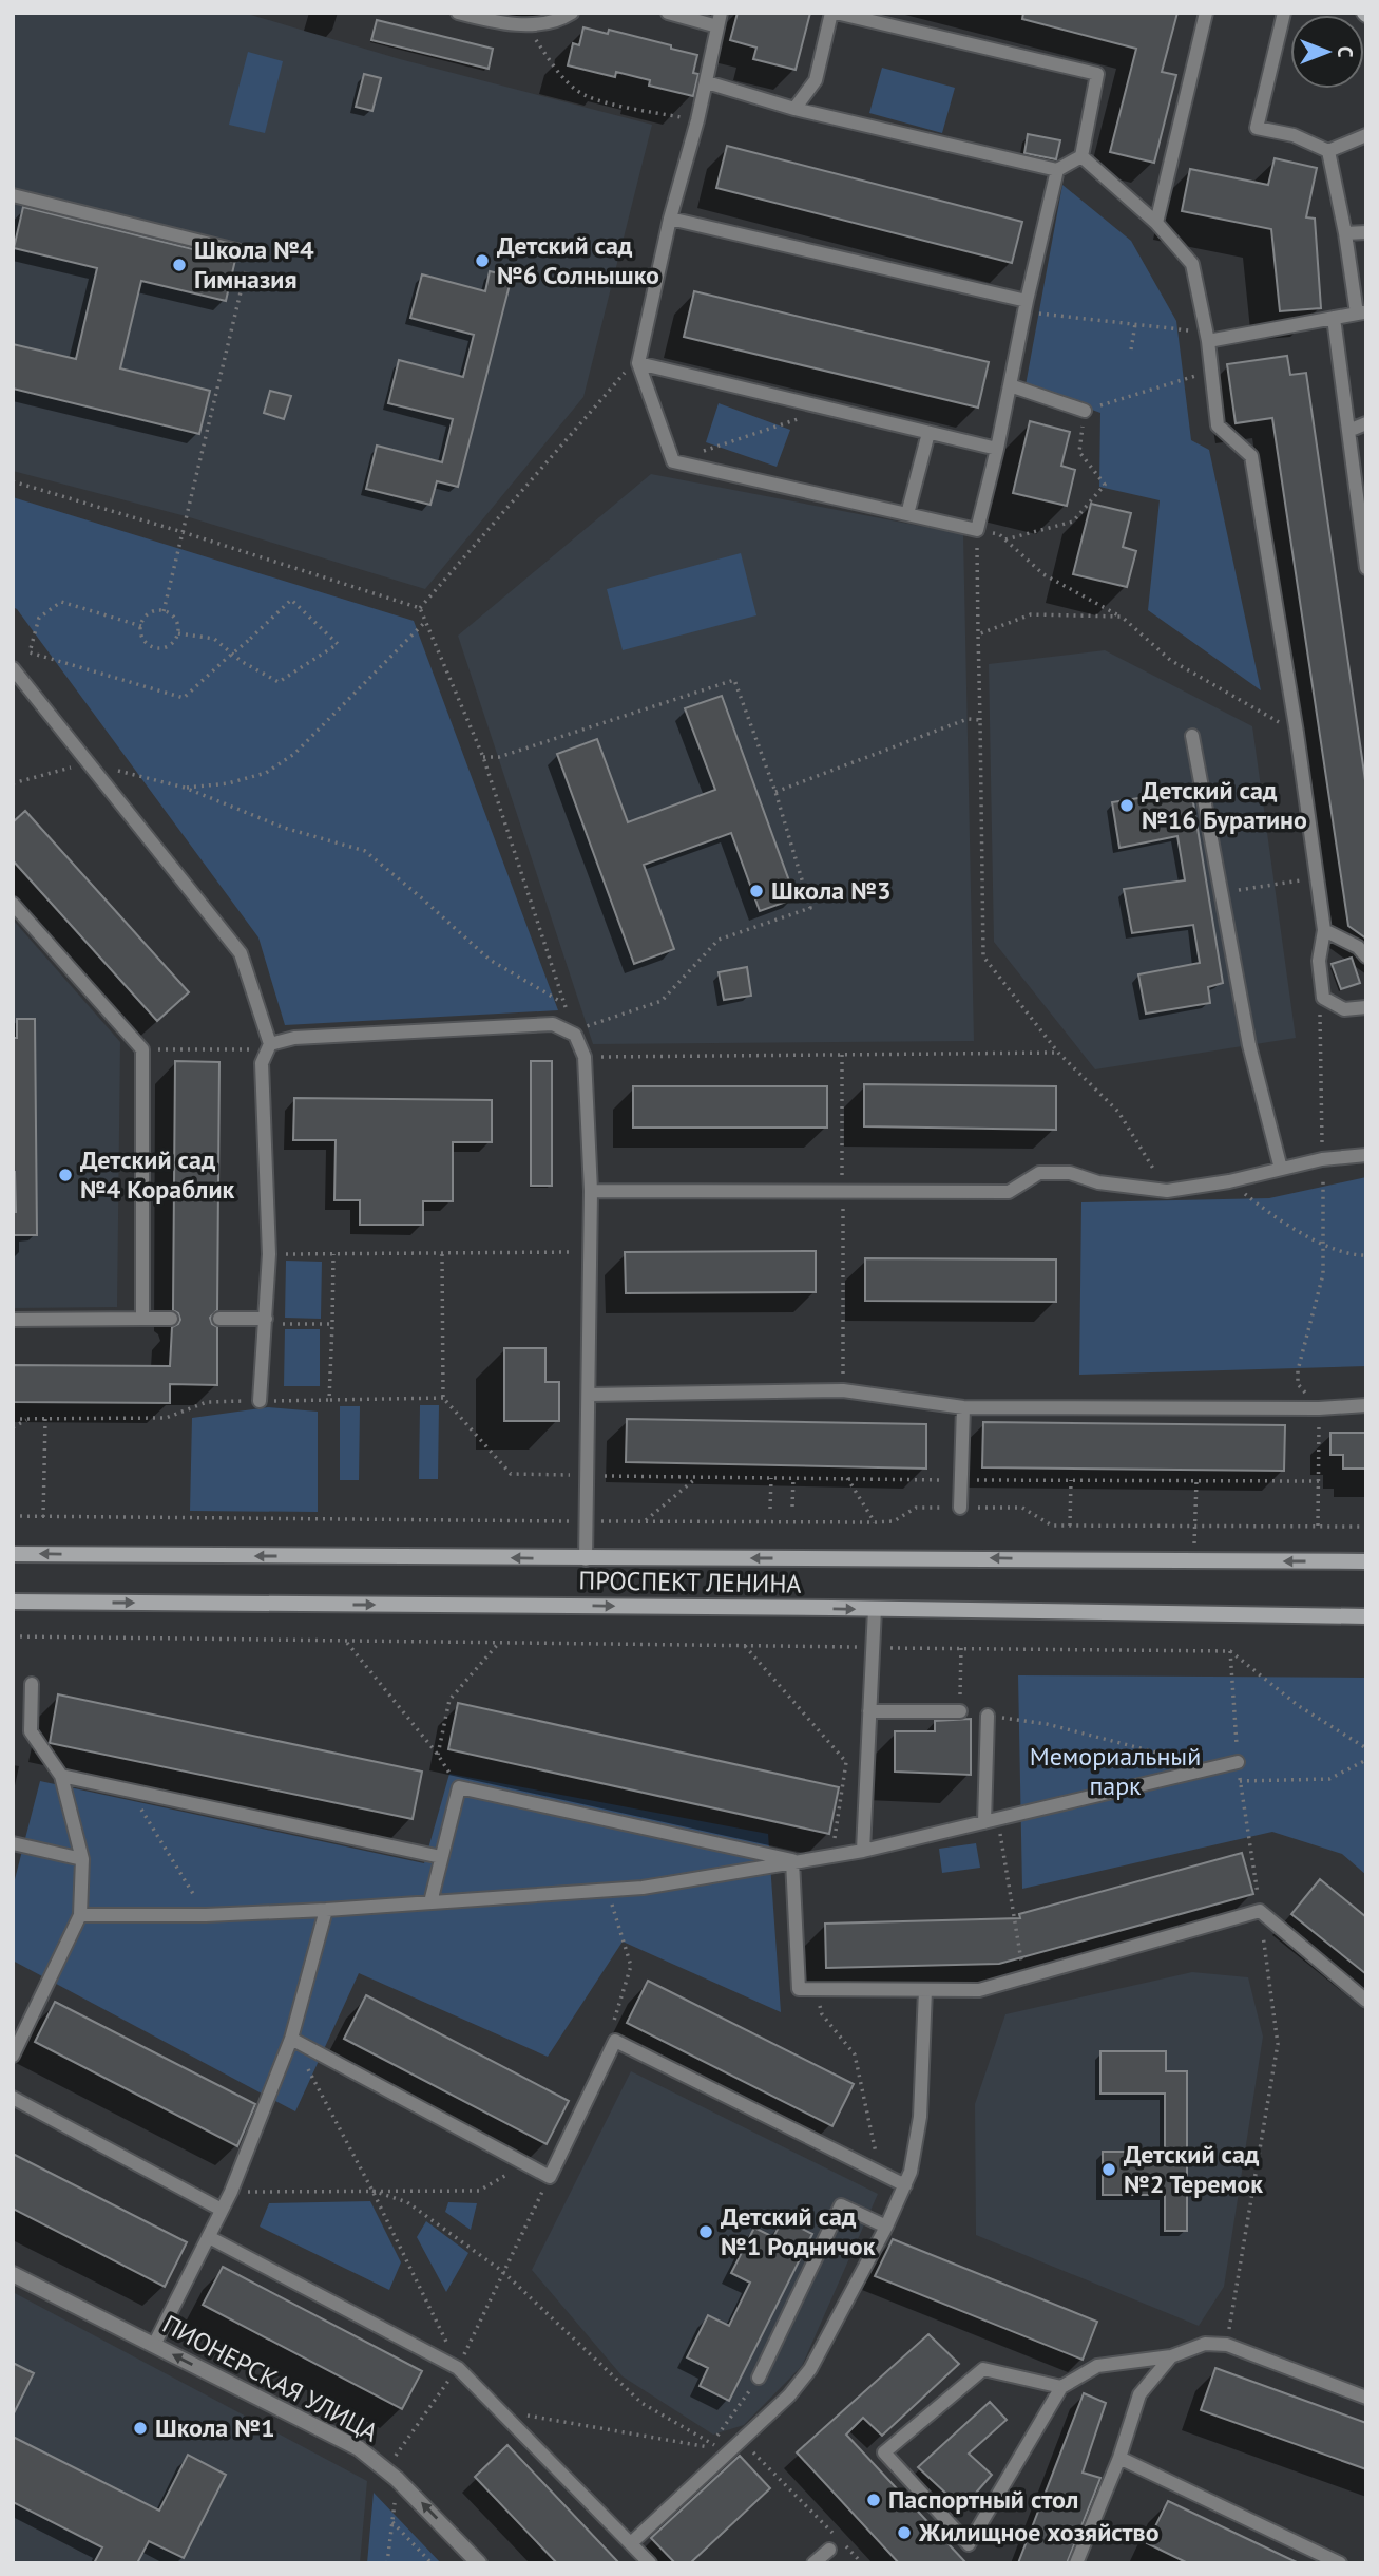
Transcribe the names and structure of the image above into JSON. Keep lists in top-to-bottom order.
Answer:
{
  "streets": {
    "main road": ["ПРОСПЕКТ ЛЕНИНА"],
    "street": ["ПИОНЕРСКАЯ УЛИЦА"]
  },
  "one_way": ["ПИОНЕРСКАЯ УЛИЦА"],
  "parks": ["Мемориальный парк"],
  "places": [
    "Детский сад №6 Солнышко",
    "Школа №4 Гимназия",
    "Детский сад №16 Буратино",
    "Школа №3",
    "Детский сад №4 Кораблик",
    "Детский сад №2 Теремок",
    "Детский сад №1 Родничок",
    "Школа №1",
    "Паспортный стол",
    "Жилищное хозяйство"
  ],
  "north": "right"
}
